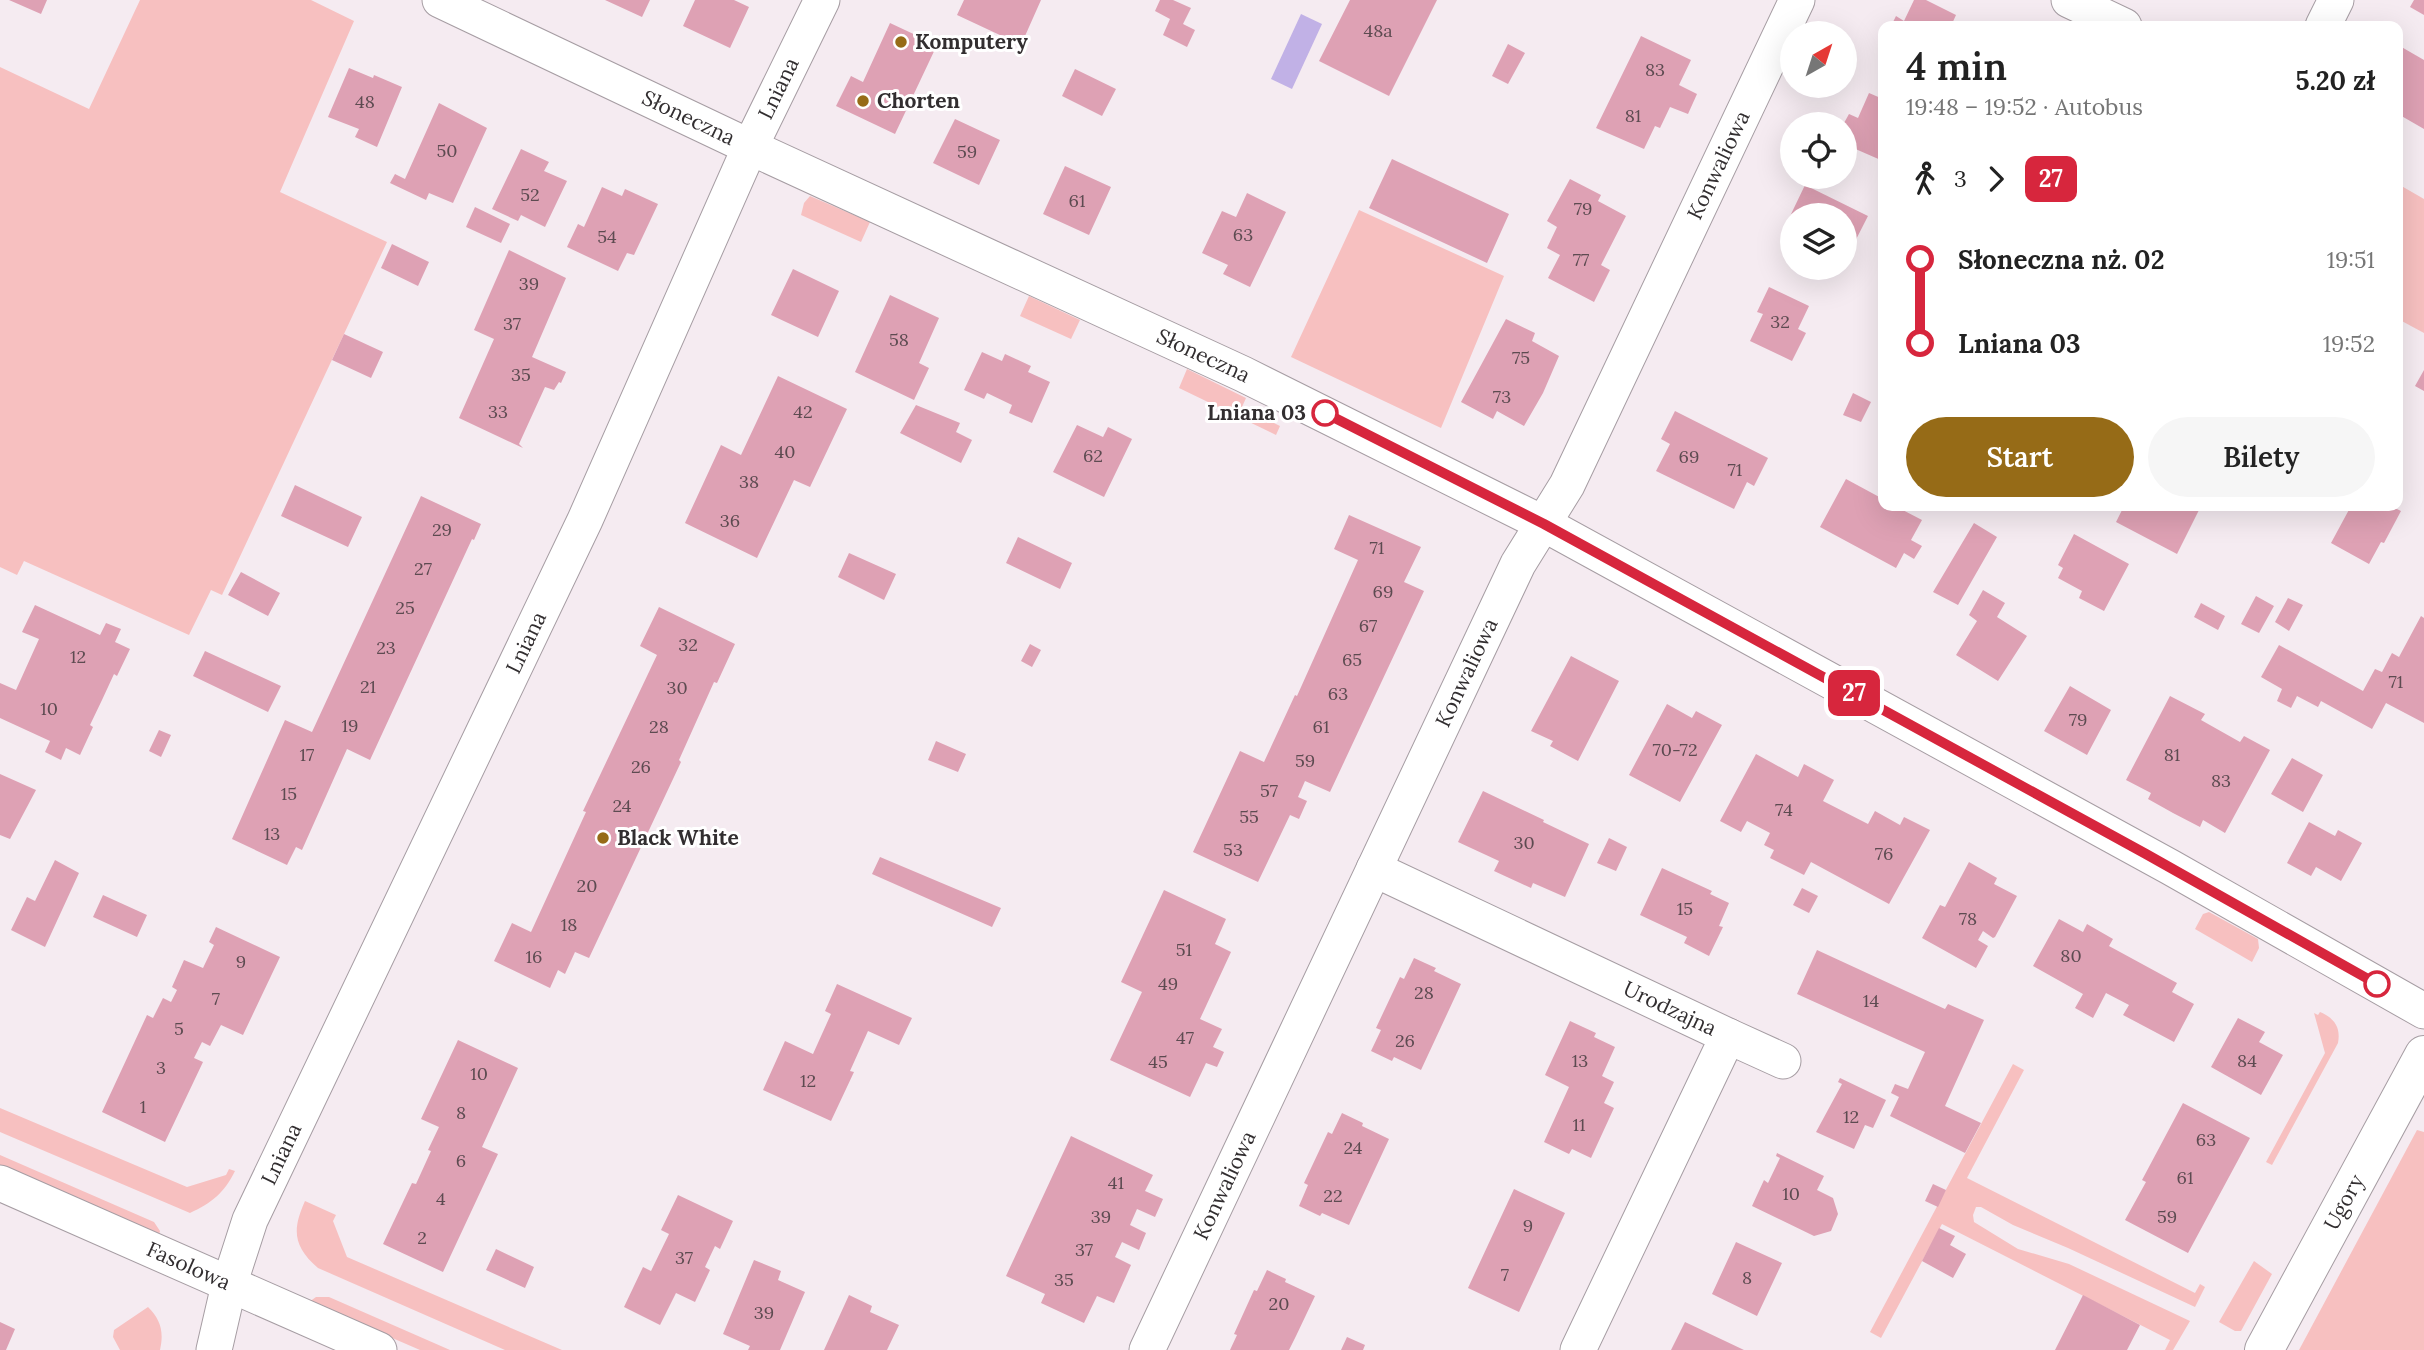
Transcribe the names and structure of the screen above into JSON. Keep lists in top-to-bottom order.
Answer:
{
  "streets": {
    "street": [
      "Lniana",
      "Słoneczna",
      "Konwaliowa",
      "Urodzajna",
      "Ugory",
      "Fasolowa"
    ]
  },
  "crossings": [
    ["Lniana", "Słoneczna"],
    ["Lniana", "Fasolowa"],
    ["Słoneczna", "Konwaliowa"],
    ["Konwaliowa", "Urodzajna"]
  ],
  "places": [
    "Komputery",
    "Chorten",
    "Lniana 03",
    "Black White"
  ],
  "lines": ["bus line 27"],
  "house_numbers": [
    "48a",
    "83",
    "48",
    "81",
    "50",
    "59",
    "52",
    "61",
    "79",
    "63",
    "54",
    "77",
    "39",
    "32",
    "37",
    "58",
    "75",
    "35",
    "73",
    "33",
    "42",
    "40",
    "62",
    "69",
    "71",
    "38",
    "36",
    "29",
    "71",
    "27",
    "69",
    "25",
    "67",
    "32",
    "23",
    "12",
    "65",
    "71",
    "21",
    "30",
    "63",
    "10",
    "79",
    "19",
    "28",
    "61",
    "70-72",
    "17",
    "81",
    "59",
    "26",
    "83",
    "57",
    "15",
    "24",
    "74",
    "55",
    "13",
    "30",
    "53",
    "76",
    "20",
    "15",
    "78",
    "18",
    "51",
    "80",
    "16",
    "9",
    "49",
    "28",
    "7",
    "14",
    "5",
    "47",
    "26",
    "13",
    "84",
    "45",
    "3",
    "10",
    "12",
    "1",
    "8",
    "12",
    "11",
    "63",
    "24",
    "6",
    "61",
    "41",
    "10",
    "22",
    "4",
    "39",
    "59",
    "9",
    "2",
    "37",
    "37",
    "7",
    "8",
    "35",
    "20",
    "39"
  ],
  "north": "top right",
  "page": {
    "on_map": "27",
    "heading": ["4 min", "19:48 – 19:52 · Autobus", "5.20 zł"],
    "legs": ["3", "27"],
    "list": [
      {
        "name": "Słoneczna nż. 02",
        "value": "19:51"
      },
      {
        "name": "Lniana 03",
        "value": "19:52"
      }
    ],
    "buttons": ["Start", "Bilety"]
  }
}
